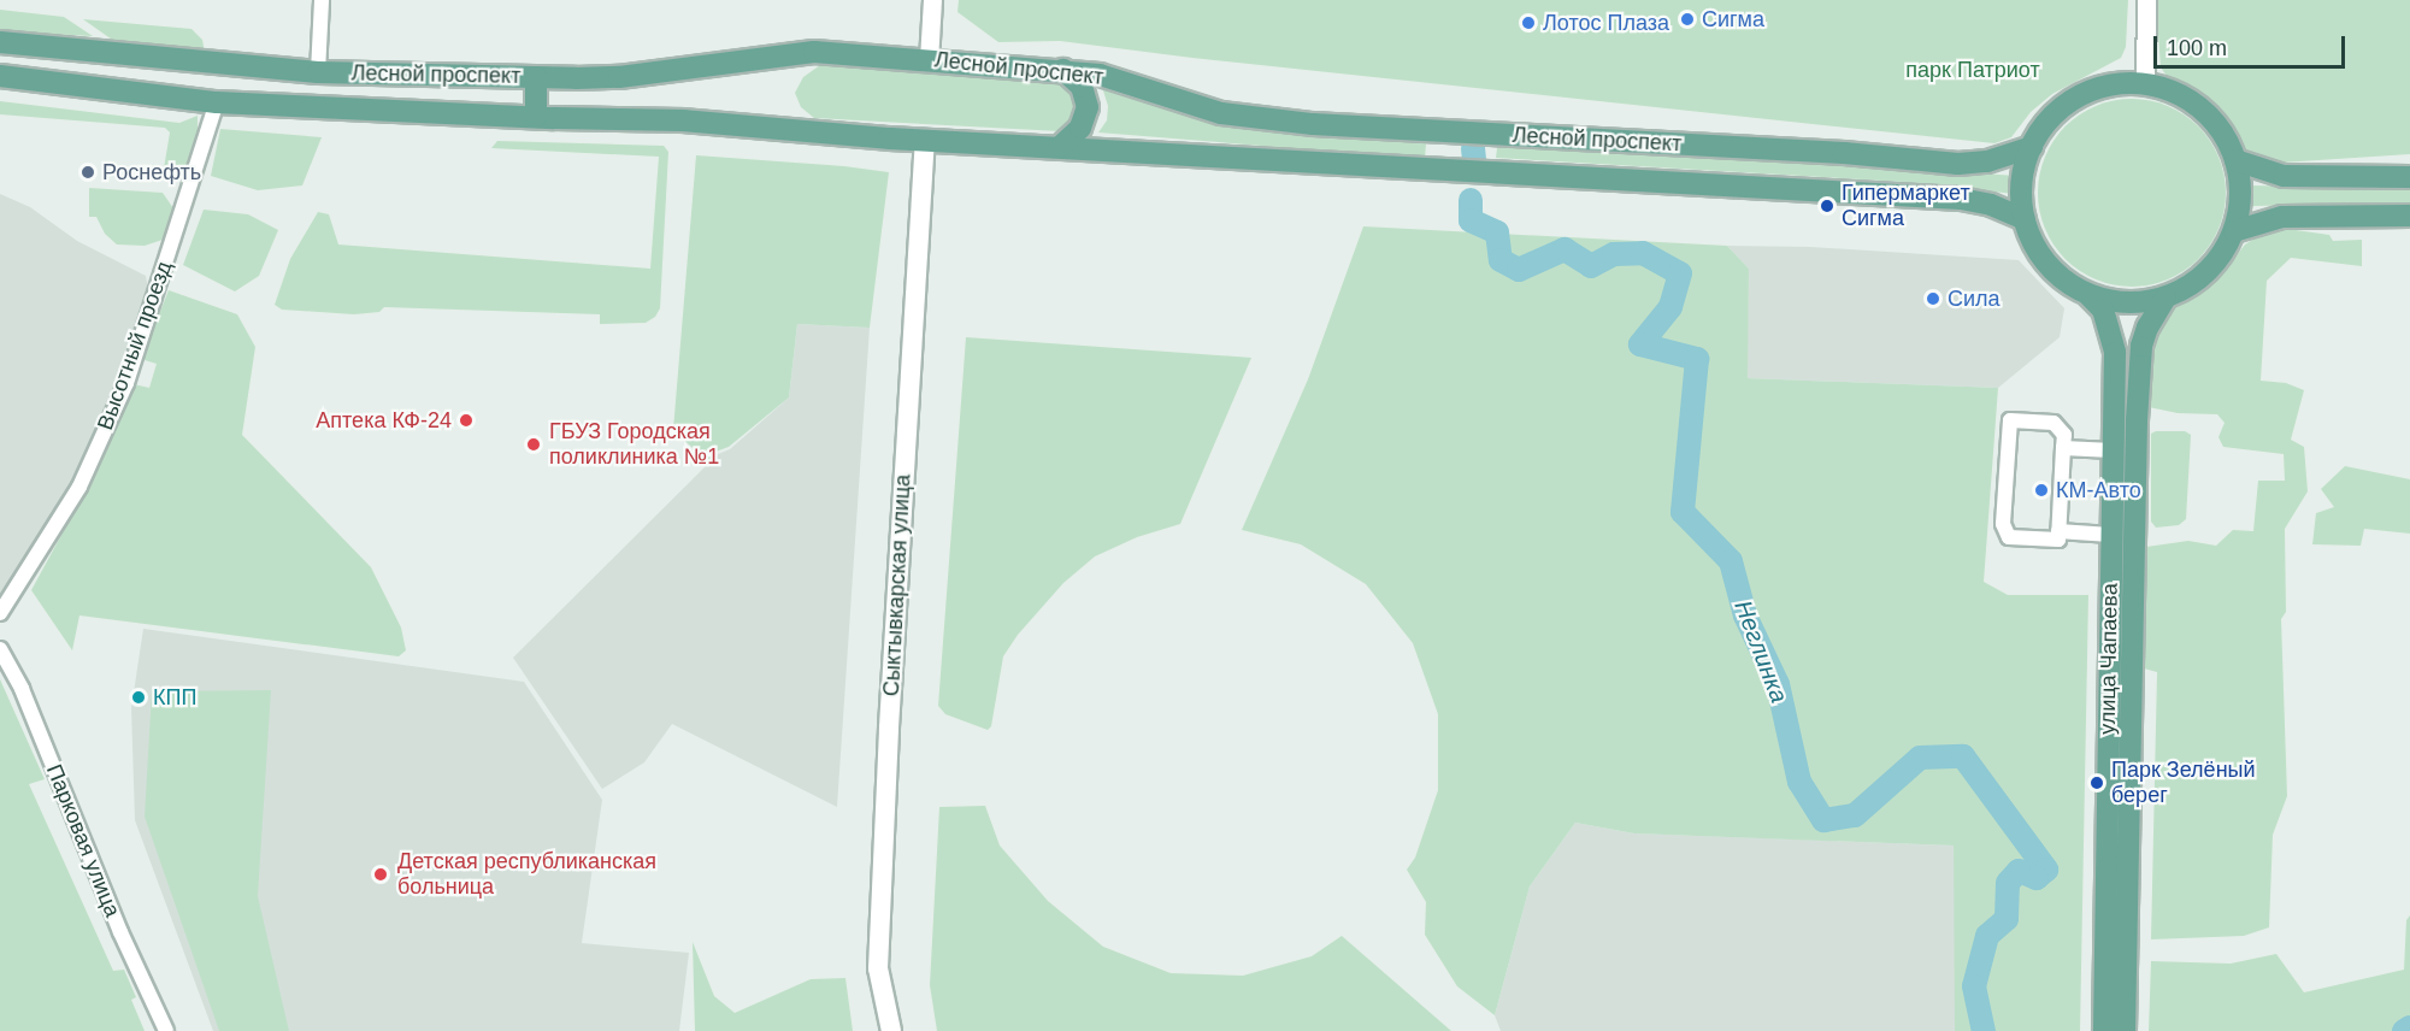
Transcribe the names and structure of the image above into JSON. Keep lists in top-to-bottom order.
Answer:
{
  "streets": {
    "main road": ["Лесной проспект", "Сыктывкарская улица", "улица Чапаева"],
    "street": ["Высотный проезд", "Парковая улица"]
  },
  "crossings": [
    ["Лесной проспект", "Высотный проезд"],
    ["Лесной проспект", "Сыктывкарская улица"],
    ["Лесной проспект", "улица Чапаева"]
  ],
  "water": ["Неглинка"],
  "parks": ["парк Патриот"],
  "places": [
    "Сигма",
    "Лотос Плаза",
    "Роснефть",
    "Гипермаркет Сигма",
    "Сила",
    "Аптека КФ-24",
    "ГБУЗ Городская поликлиника №1",
    "КМ-Авто",
    "КПП",
    "Парк Зелёный берег",
    "Детская республиканская больница"
  ],
  "scale_bar": "100 m"
}
